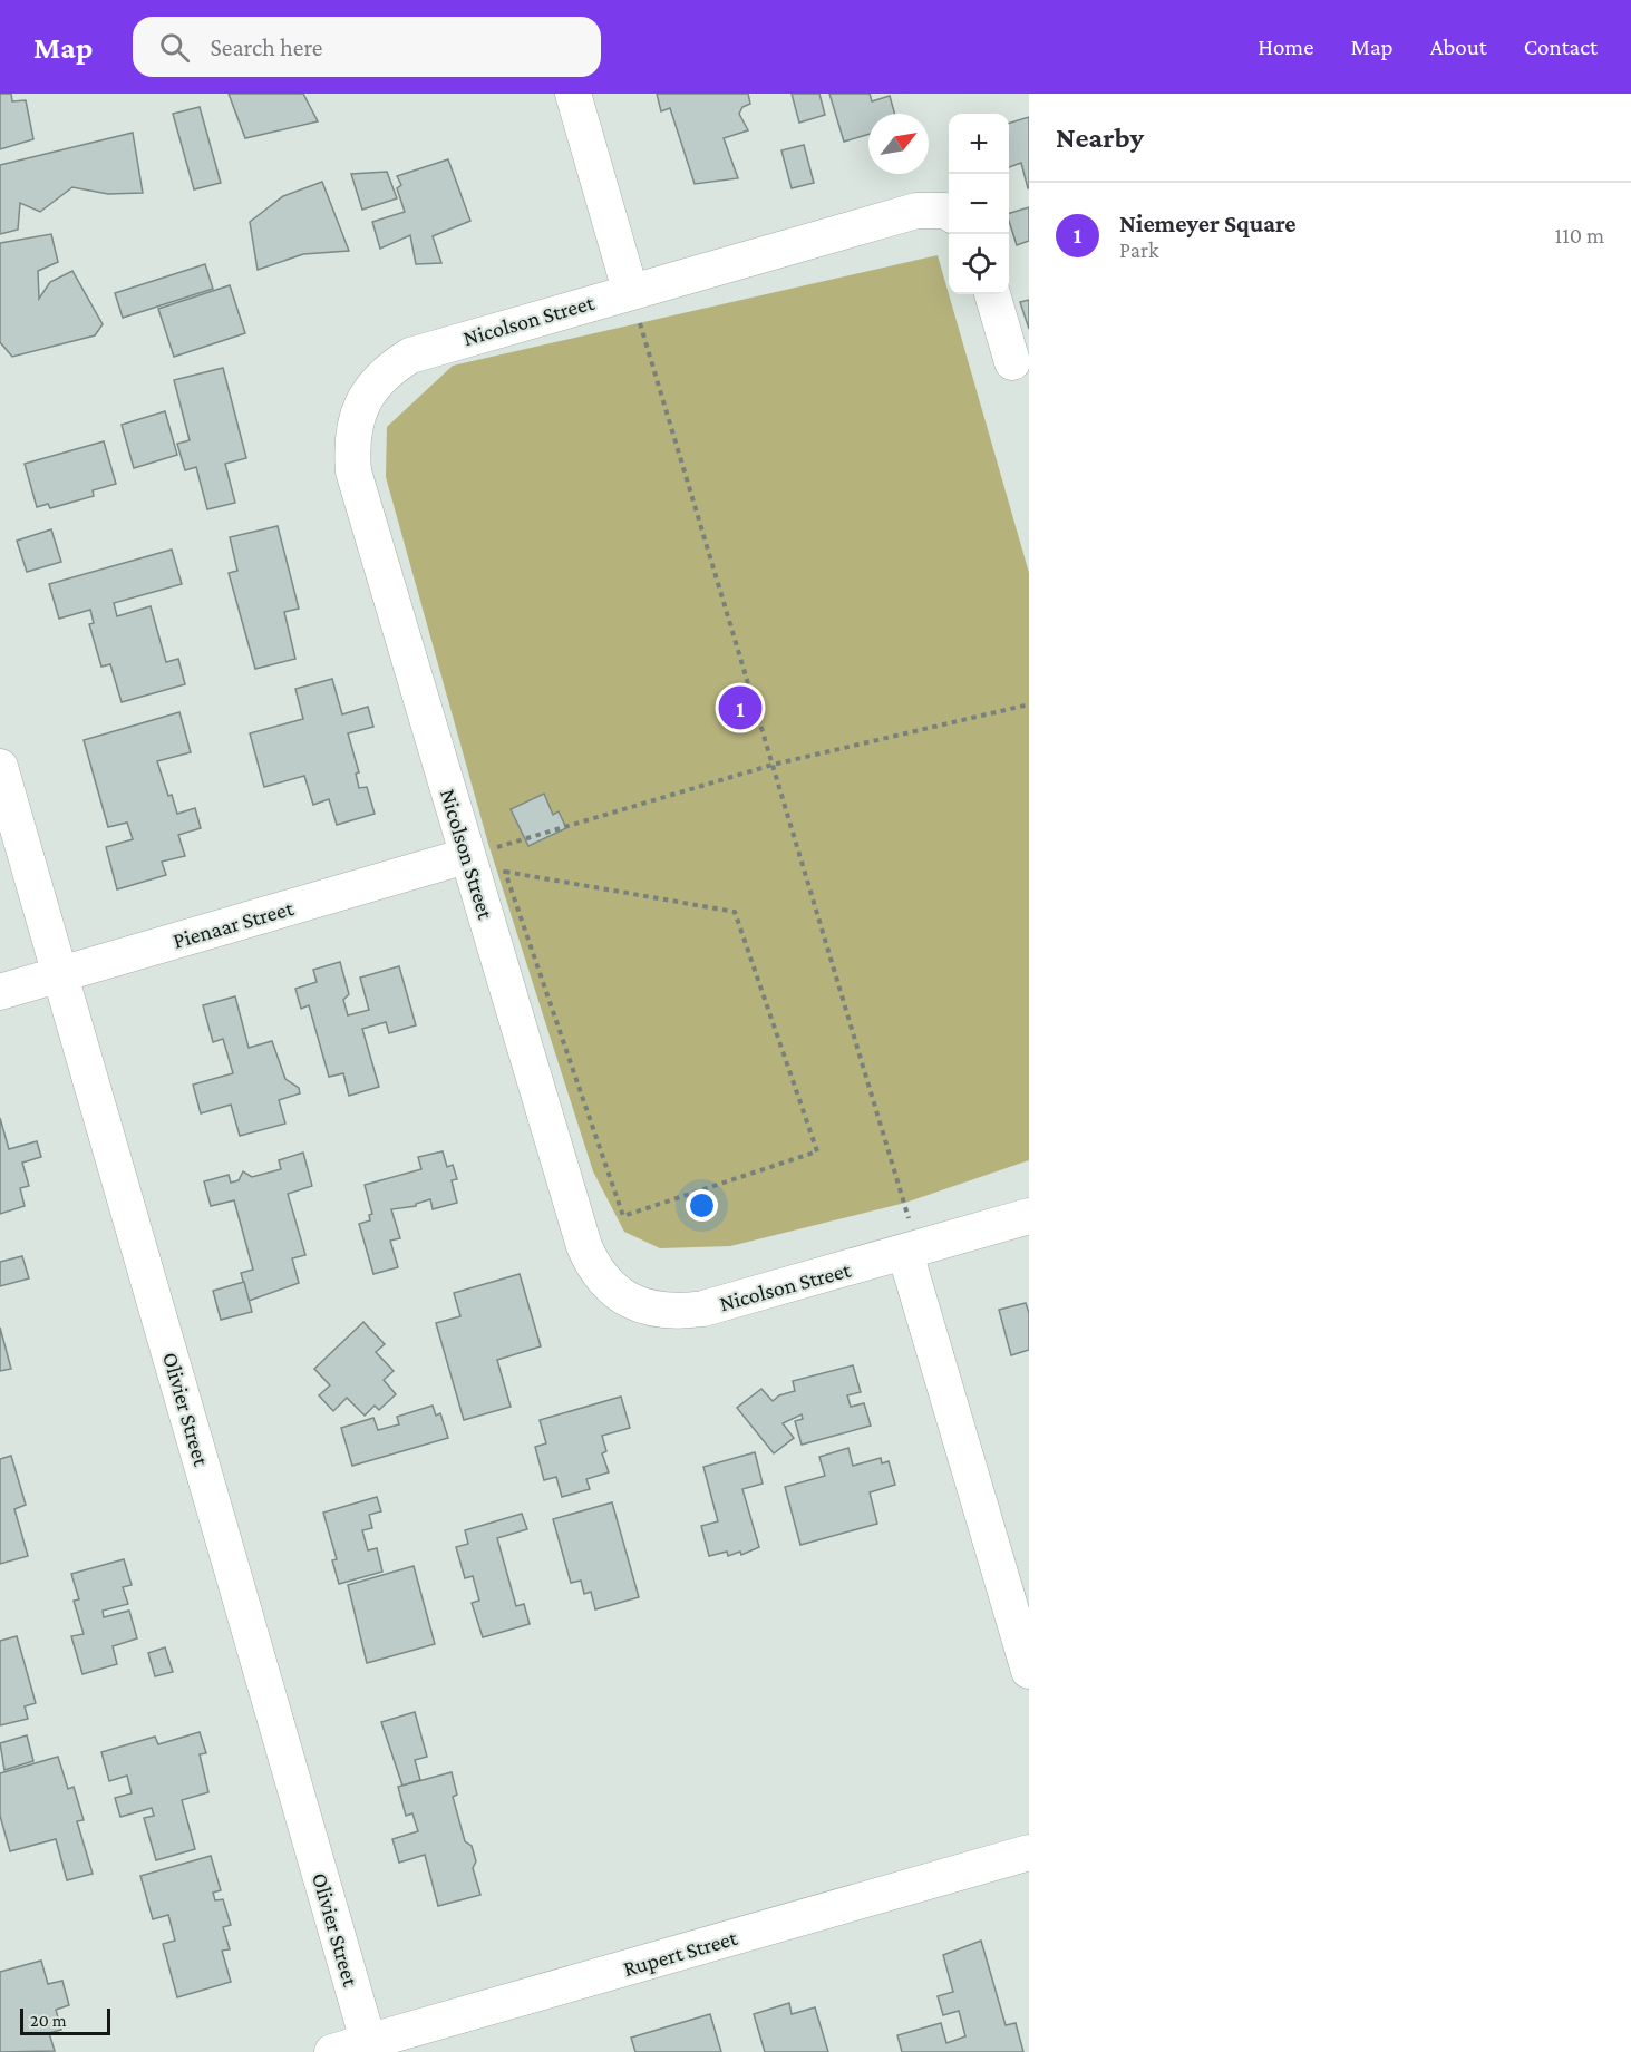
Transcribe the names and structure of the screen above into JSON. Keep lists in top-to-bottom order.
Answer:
{
  "streets": {
    "street": [
      "Nicolson Street",
      "Pienaar Street",
      "Olivier Street",
      "Rupert Street"
    ]
  },
  "crossings": [
    ["Nicolson Street", "Pienaar Street"],
    ["Pienaar Street", "Olivier Street"],
    ["Olivier Street", "Rupert Street"]
  ],
  "scale_bar": "20 m",
  "north": "top right",
  "page": {
    "header": "Map",
    "search": "Search here",
    "nav": [
      "Home",
      "Map",
      "About",
      "Contact"
    ],
    "heading": "Nearby",
    "map_buttons": ["+", "−"],
    "list": [
      {
        "mark": "1",
        "name": "Niemeyer Square",
        "note": "Park",
        "value": "110 m"
      }
    ],
    "pins": "1",
    "scale": "20 m"
  }
}
